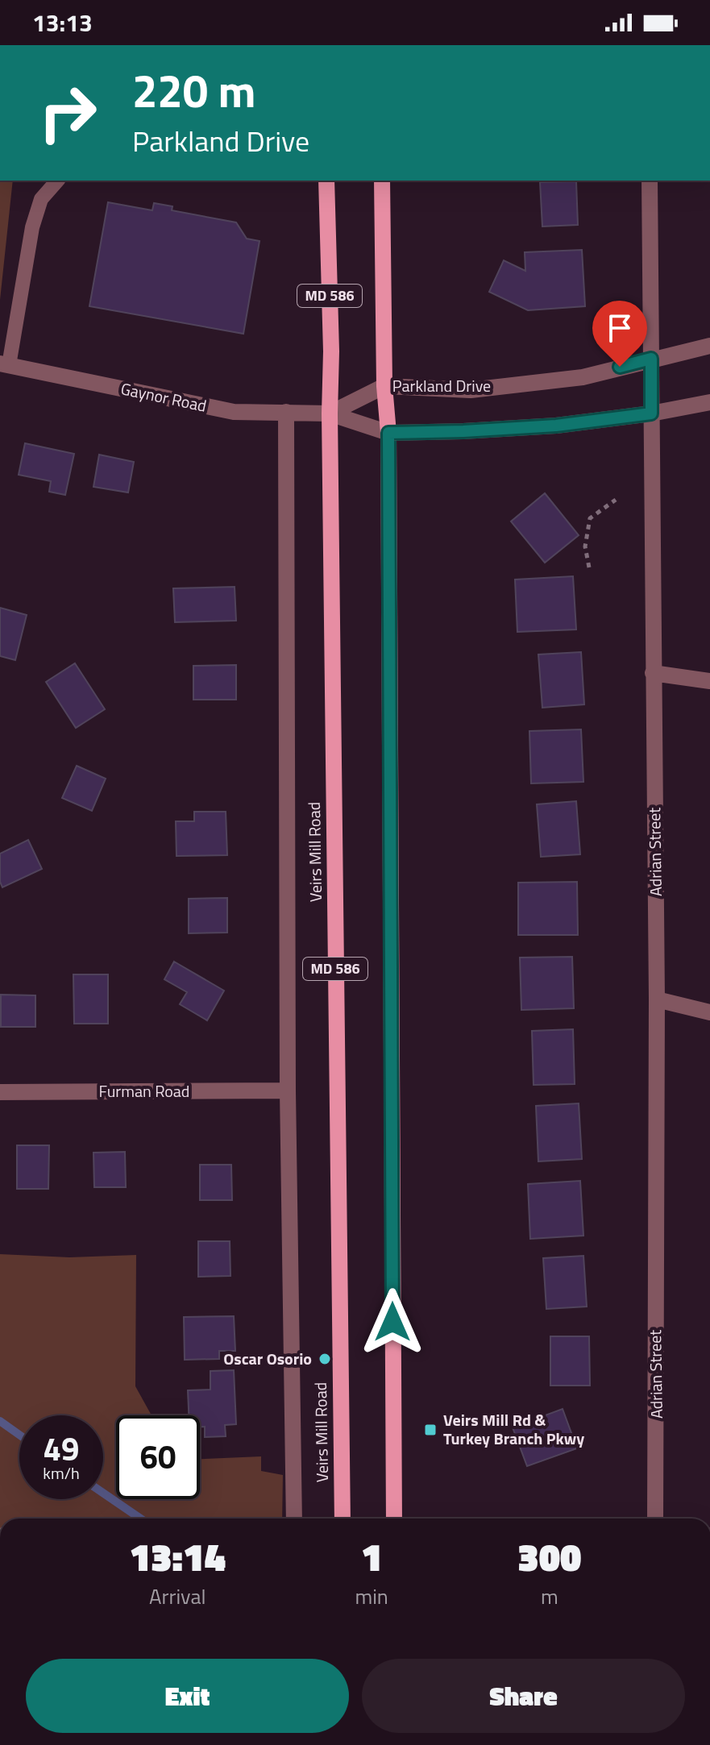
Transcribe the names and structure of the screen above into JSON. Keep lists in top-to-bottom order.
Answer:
{
  "streets": {
    "main road": ["MD 586", "Veirs Mill Road"],
    "street": [
      "Parkland Drive",
      "Gaynor Road",
      "Adrian Street",
      "Furman Road"
    ]
  },
  "crossings": [
    ["MD 586", "Parkland Drive"],
    ["Parkland Drive", "Gaynor Road"],
    ["Parkland Drive", "Veirs Mill Road"],
    ["Parkland Drive", "Adrian Street"],
    ["Gaynor Road", "Veirs Mill Road"]
  ],
  "places": {
    "other": ["Oscar Osorio"],
    "transit": ["Veirs Mill Rd & Turkey Branch Pkwy"]
  },
  "page": {
    "status": "13:13",
    "turn": ["220 m", "Parkland Drive"],
    "speed": "49 km/h",
    "limit": "60",
    "eta": [
      "13:14",
      "Arrival",
      "1",
      "min",
      "300",
      "m"
    ],
    "buttons": ["Exit", "Share"]
  }
}
